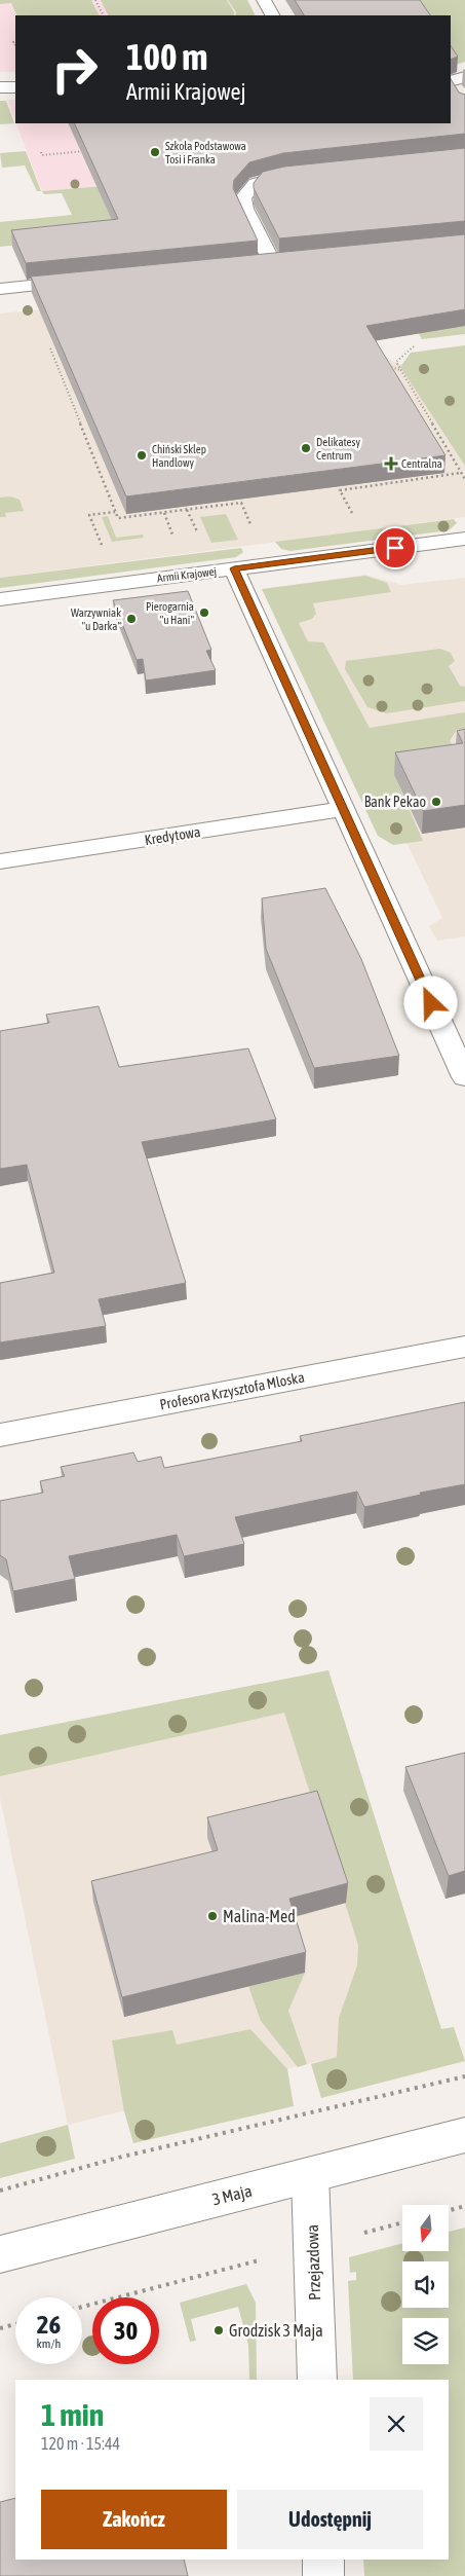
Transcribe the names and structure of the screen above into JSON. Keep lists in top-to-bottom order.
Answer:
{
  "streets": {
    "street": [
      "Armii Krajowej",
      "Kredytowa",
      "Profesora Krzysztofa Mloska",
      "3 Maja",
      "Przejazdowa"
    ]
  },
  "crossings": [
    ["3 Maja", "Przejazdowa"]
  ],
  "places": {
    "other": [
      "Szkoła Podstawowa Tosi i Franka",
      "Delikatesy Centrum",
      "Chiński Sklep Handlowy",
      "Pierogarnia \"u Hani\"",
      "Warzywniak \"u Darka\"",
      "Bank Pekao",
      "Malina-Med",
      "Grodzisk 3 Maja"
    ],
    "health": ["Centralna"]
  },
  "north": "bottom",
  "page": {
    "turn": ["100 m", "Armii Krajowej"],
    "speed": "26 km/h",
    "limit": "30",
    "heading": ["1 min", "120 m · 15:44"],
    "buttons": ["Zakończ", "Udostępnij"]
  }
}
